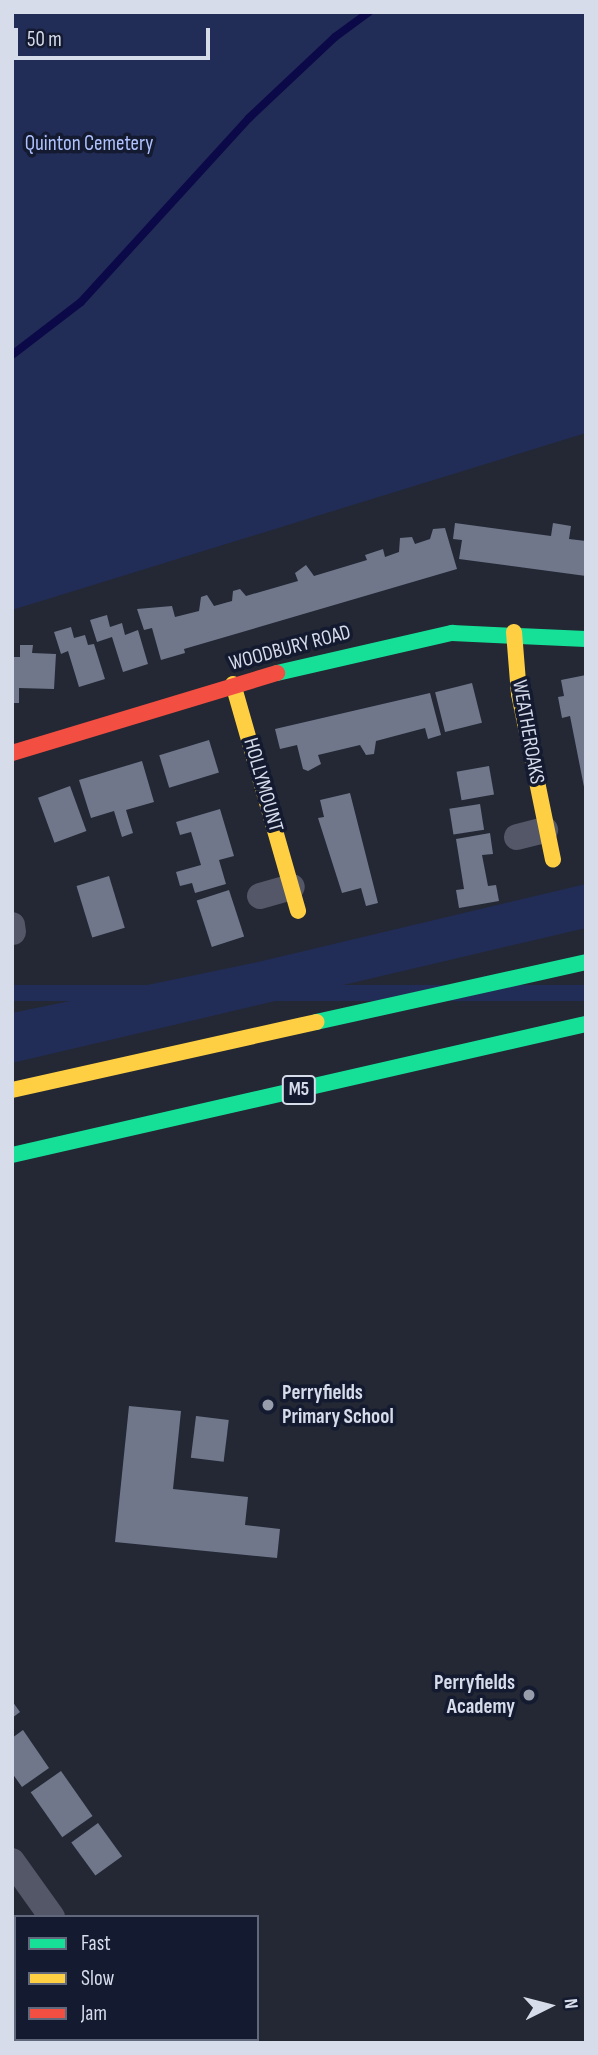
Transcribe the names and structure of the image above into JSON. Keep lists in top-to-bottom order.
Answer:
{
  "streets": {
    "main road": [
      "WOODBURY ROAD",
      "WEATHEROAKS",
      "HOLLYMOUNT",
      "M5"
    ]
  },
  "crossings": [
    ["WOODBURY ROAD", "WEATHEROAKS"],
    ["WOODBURY ROAD", "HOLLYMOUNT"]
  ],
  "parks": ["Quinton Cemetery"],
  "places": ["Perryfields Primary School", "Perryfields Academy"],
  "legend": ["Fast", "Slow", "Jam"],
  "scale_bar": "50 m",
  "north": "right"
}
